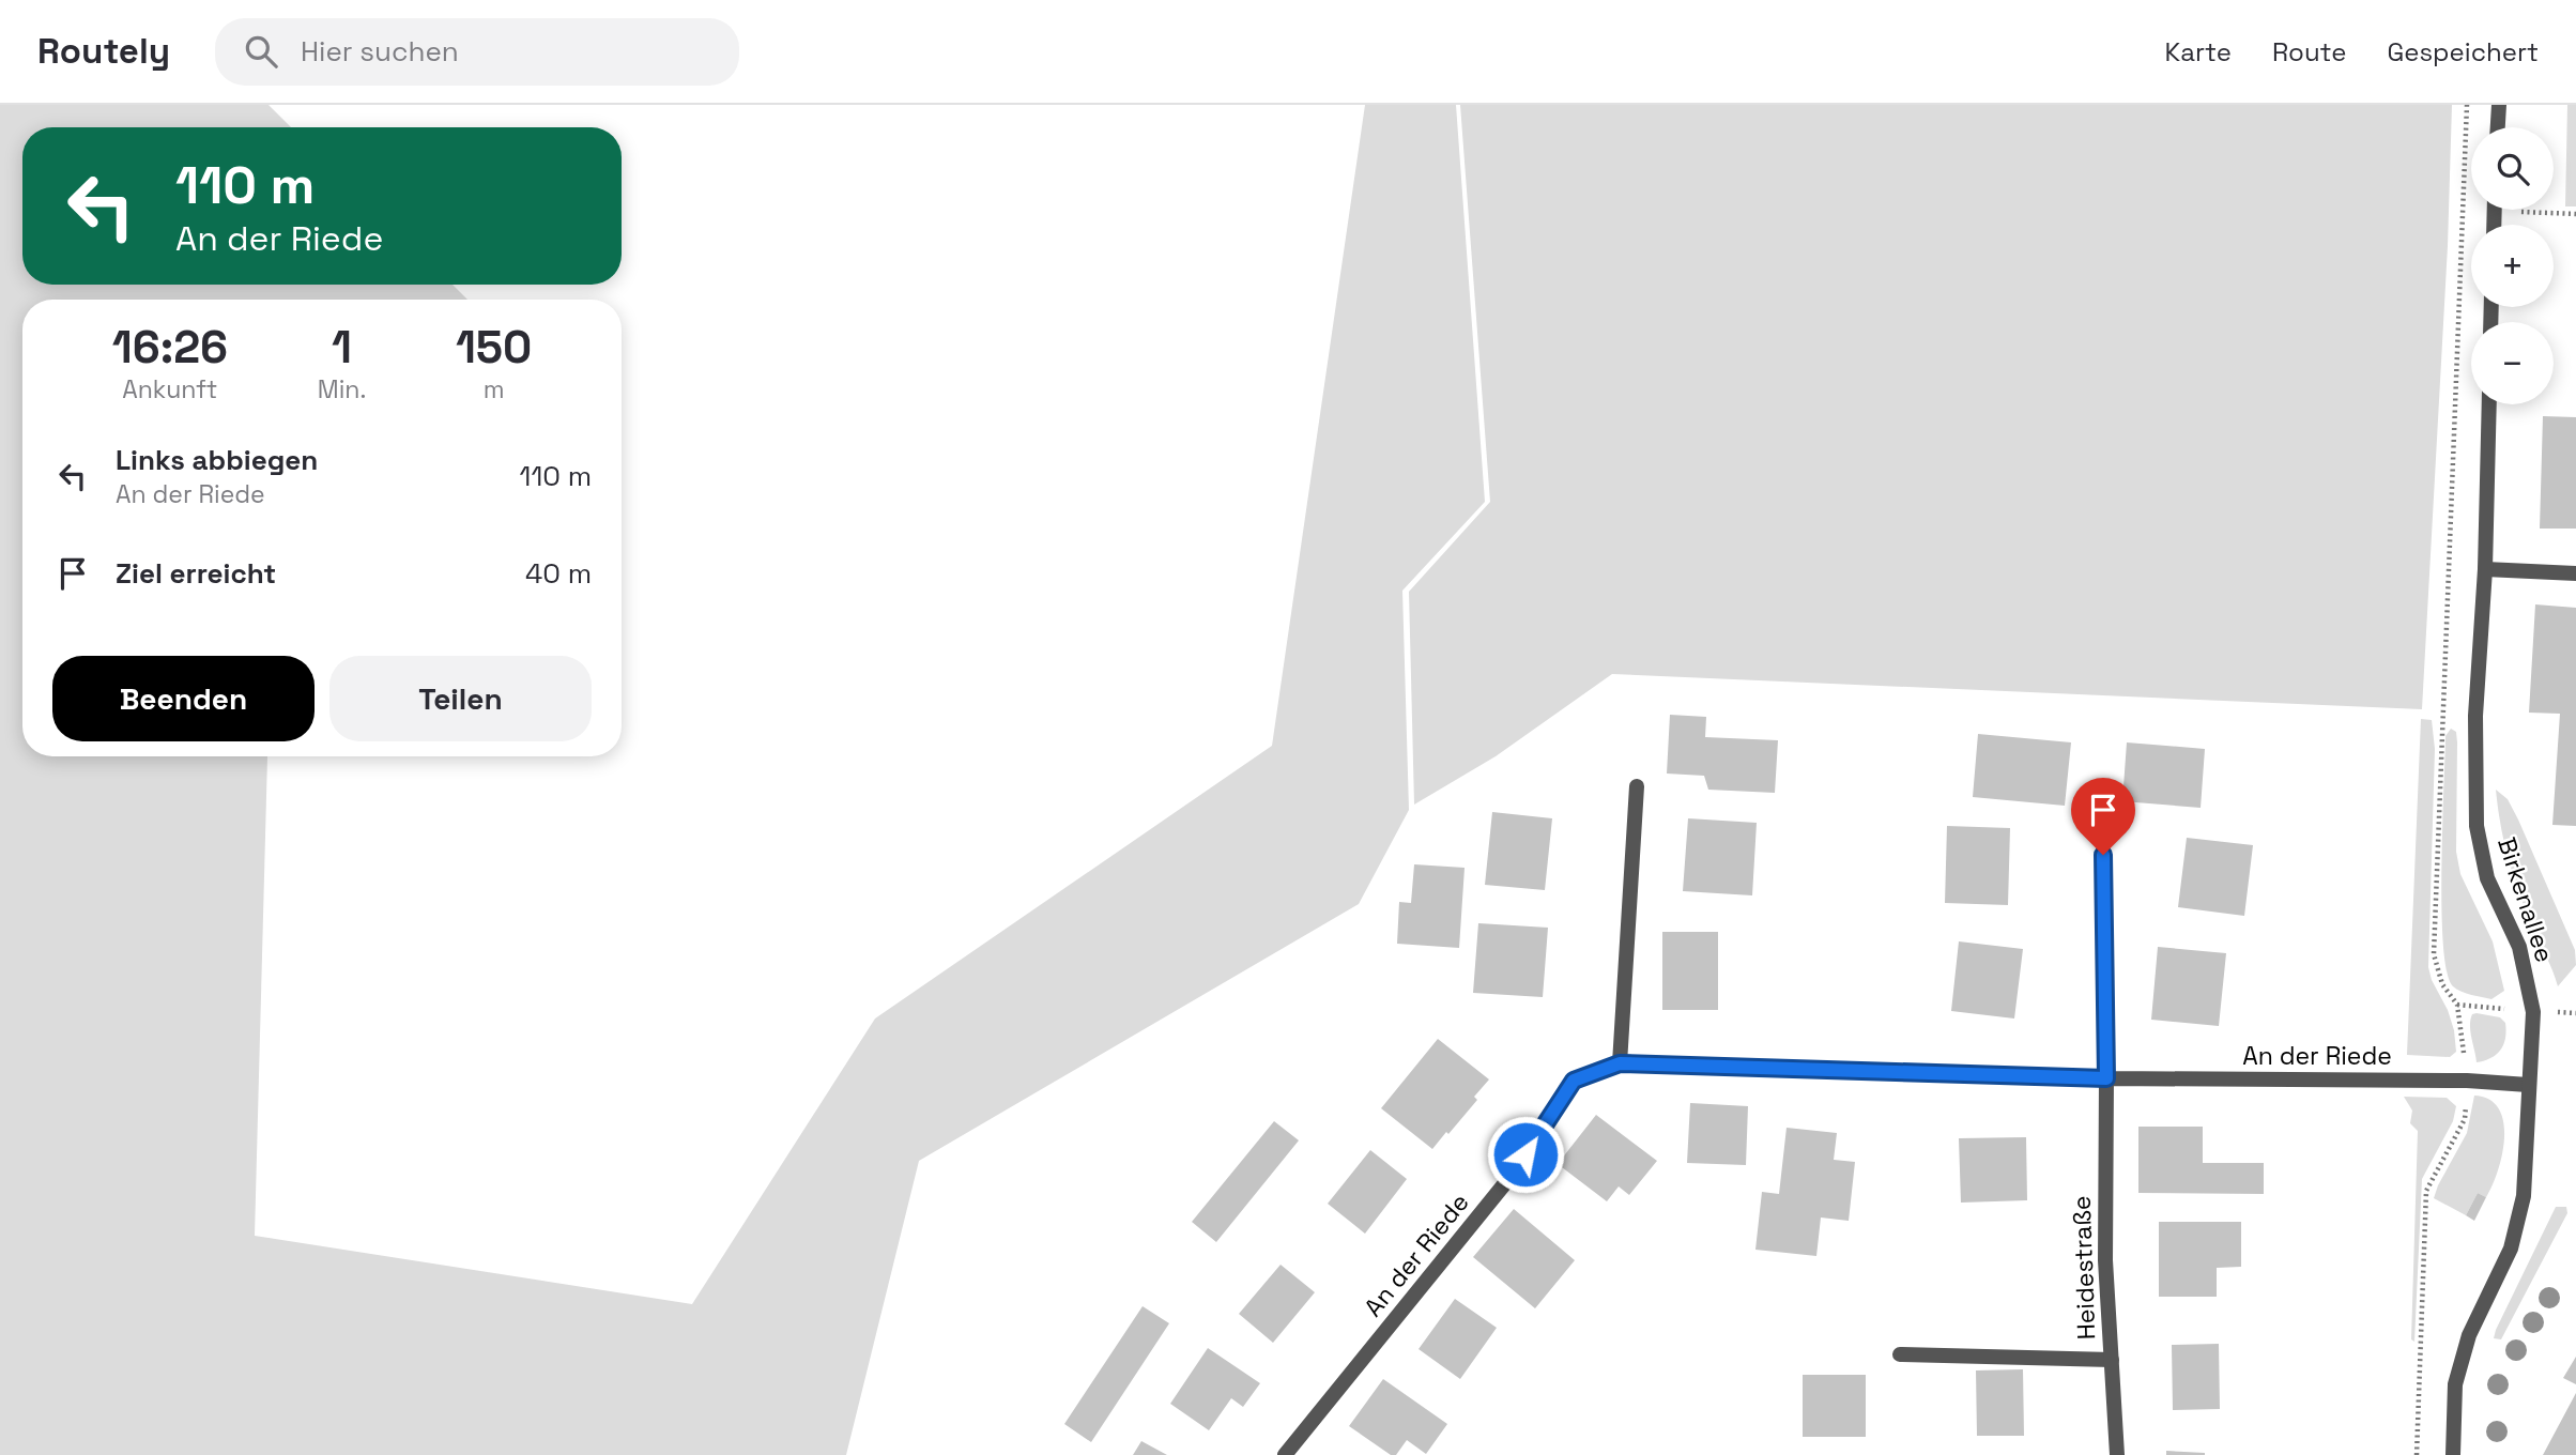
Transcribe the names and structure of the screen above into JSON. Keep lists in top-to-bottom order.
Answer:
{
  "streets": {
    "street": ["Birkenallee", "An der Riede", "Heidestraße"]
  },
  "crossings": [
    ["Birkenallee", "An der Riede"],
    ["An der Riede", "Heidestraße"]
  ],
  "page": {
    "header": "Routely",
    "search": "Hier suchen",
    "nav": ["Karte", "Route", "Gespeichert"],
    "map_buttons": ["+", "−"],
    "turn": ["110 m", "An der Riede"],
    "eta": [
      "16:26",
      "Ankunft",
      "1",
      "Min.",
      "150",
      "m"
    ],
    "list": [
      {
        "name": "Links abbiegen",
        "note": "An der Riede",
        "value": "110 m"
      },
      {
        "name": "Ziel erreicht",
        "value": "40 m"
      }
    ],
    "buttons": ["Beenden", "Teilen"]
  }
}
